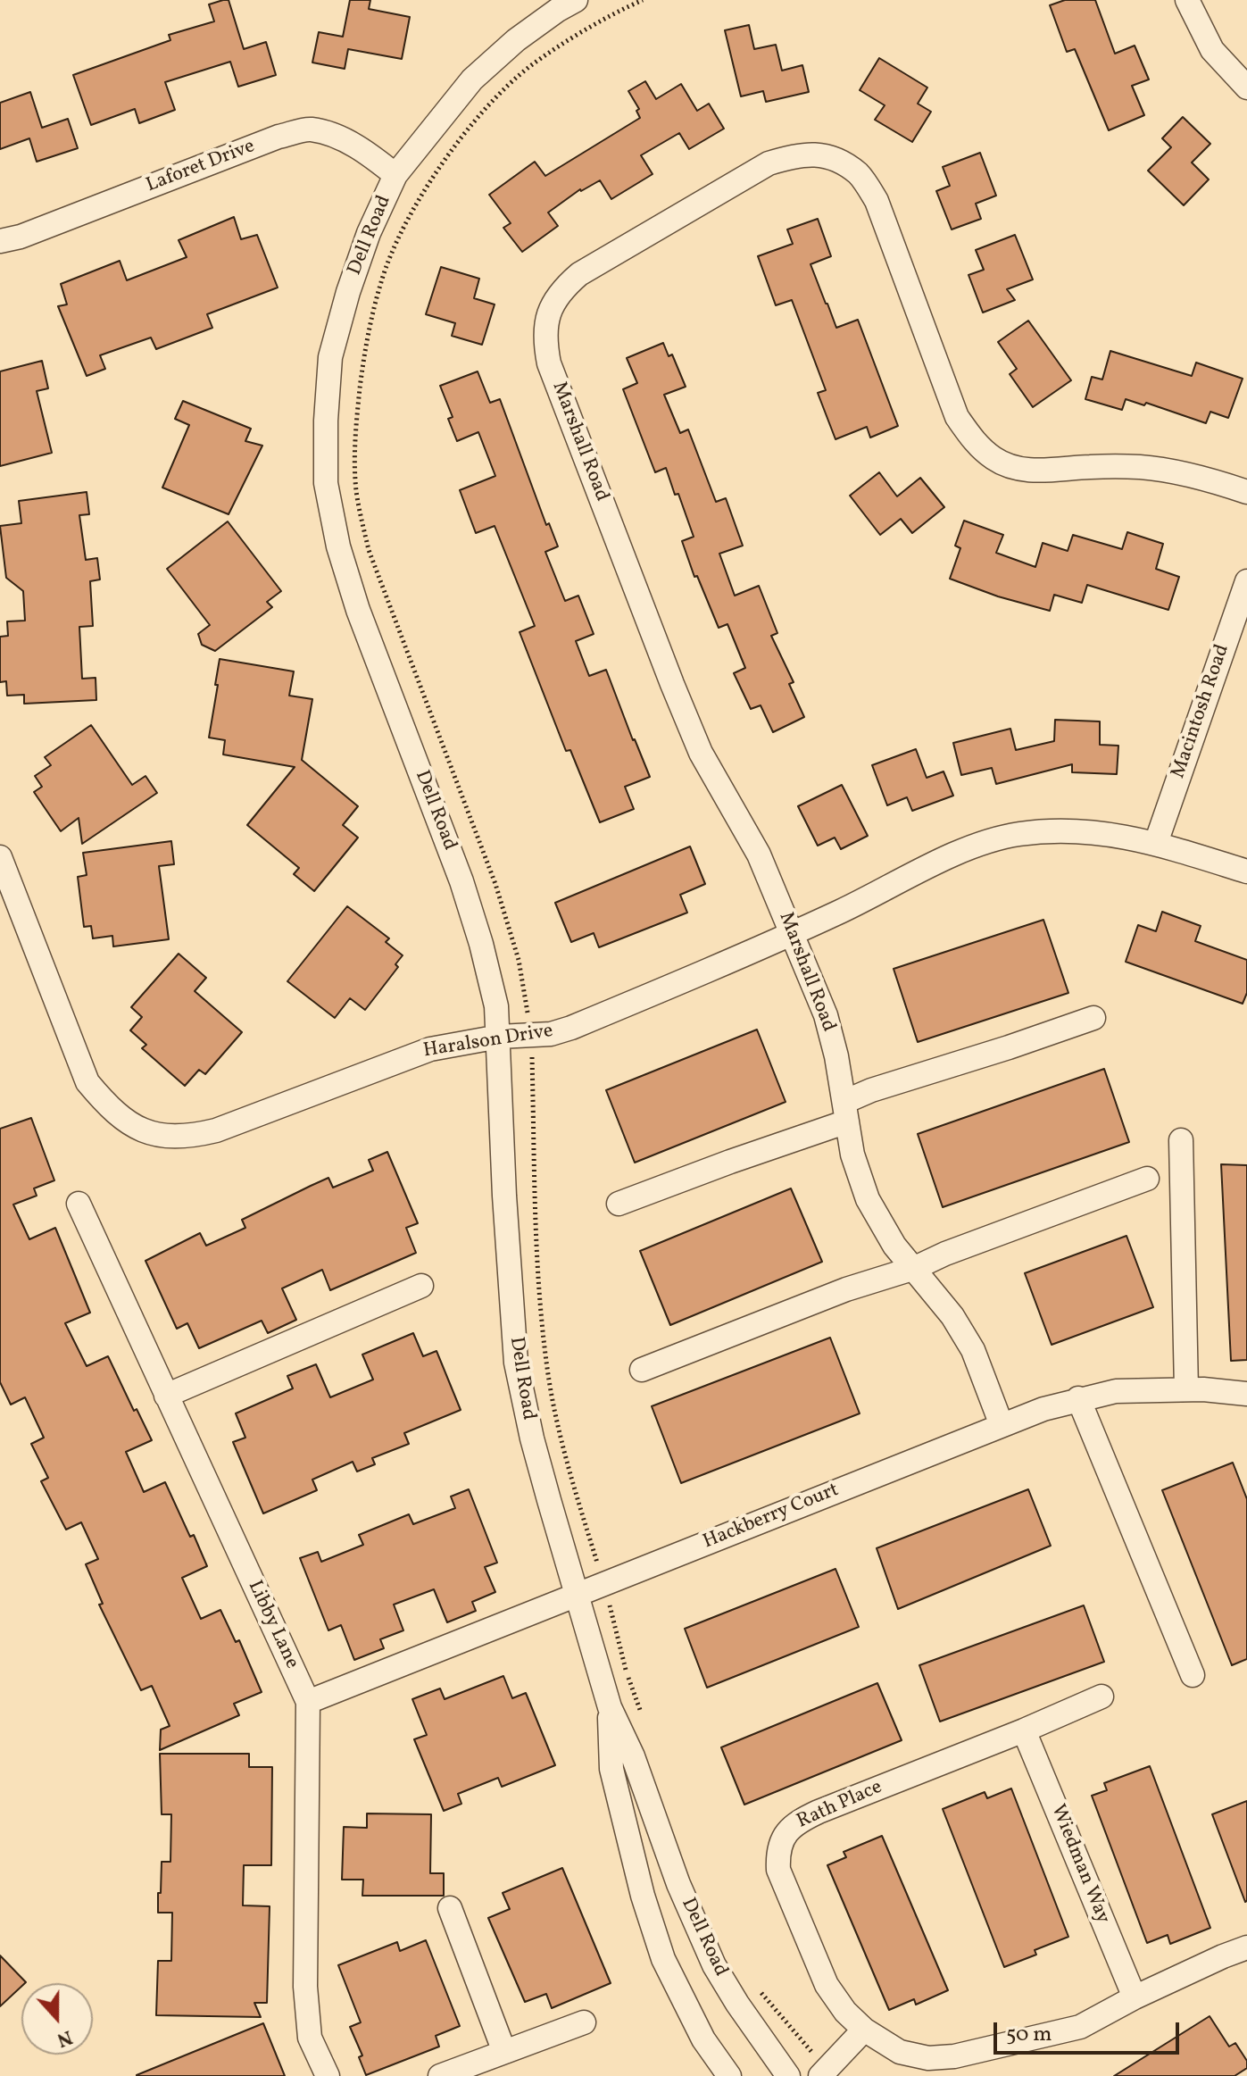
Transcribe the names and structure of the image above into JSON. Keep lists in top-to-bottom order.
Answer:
{
  "streets": {
    "street": [
      "Laforet Drive",
      "Dell Road",
      "Marshall Road",
      "Macintosh Road",
      "Haralson Drive",
      "Hackberry Court",
      "Libby Lane",
      "Rath Place",
      "Wiedman Way"
    ]
  },
  "crossings": [
    ["Laforet Drive", "Dell Road"],
    ["Dell Road", "Haralson Drive"],
    ["Dell Road", "Hackberry Court"],
    ["Marshall Road", "Haralson Drive"],
    ["Marshall Road", "Hackberry Court"],
    ["Macintosh Road", "Haralson Drive"],
    ["Hackberry Court", "Libby Lane"],
    ["Rath Place", "Wiedman Way"]
  ],
  "scale_bar": "50 m",
  "north": "bottom"
}
